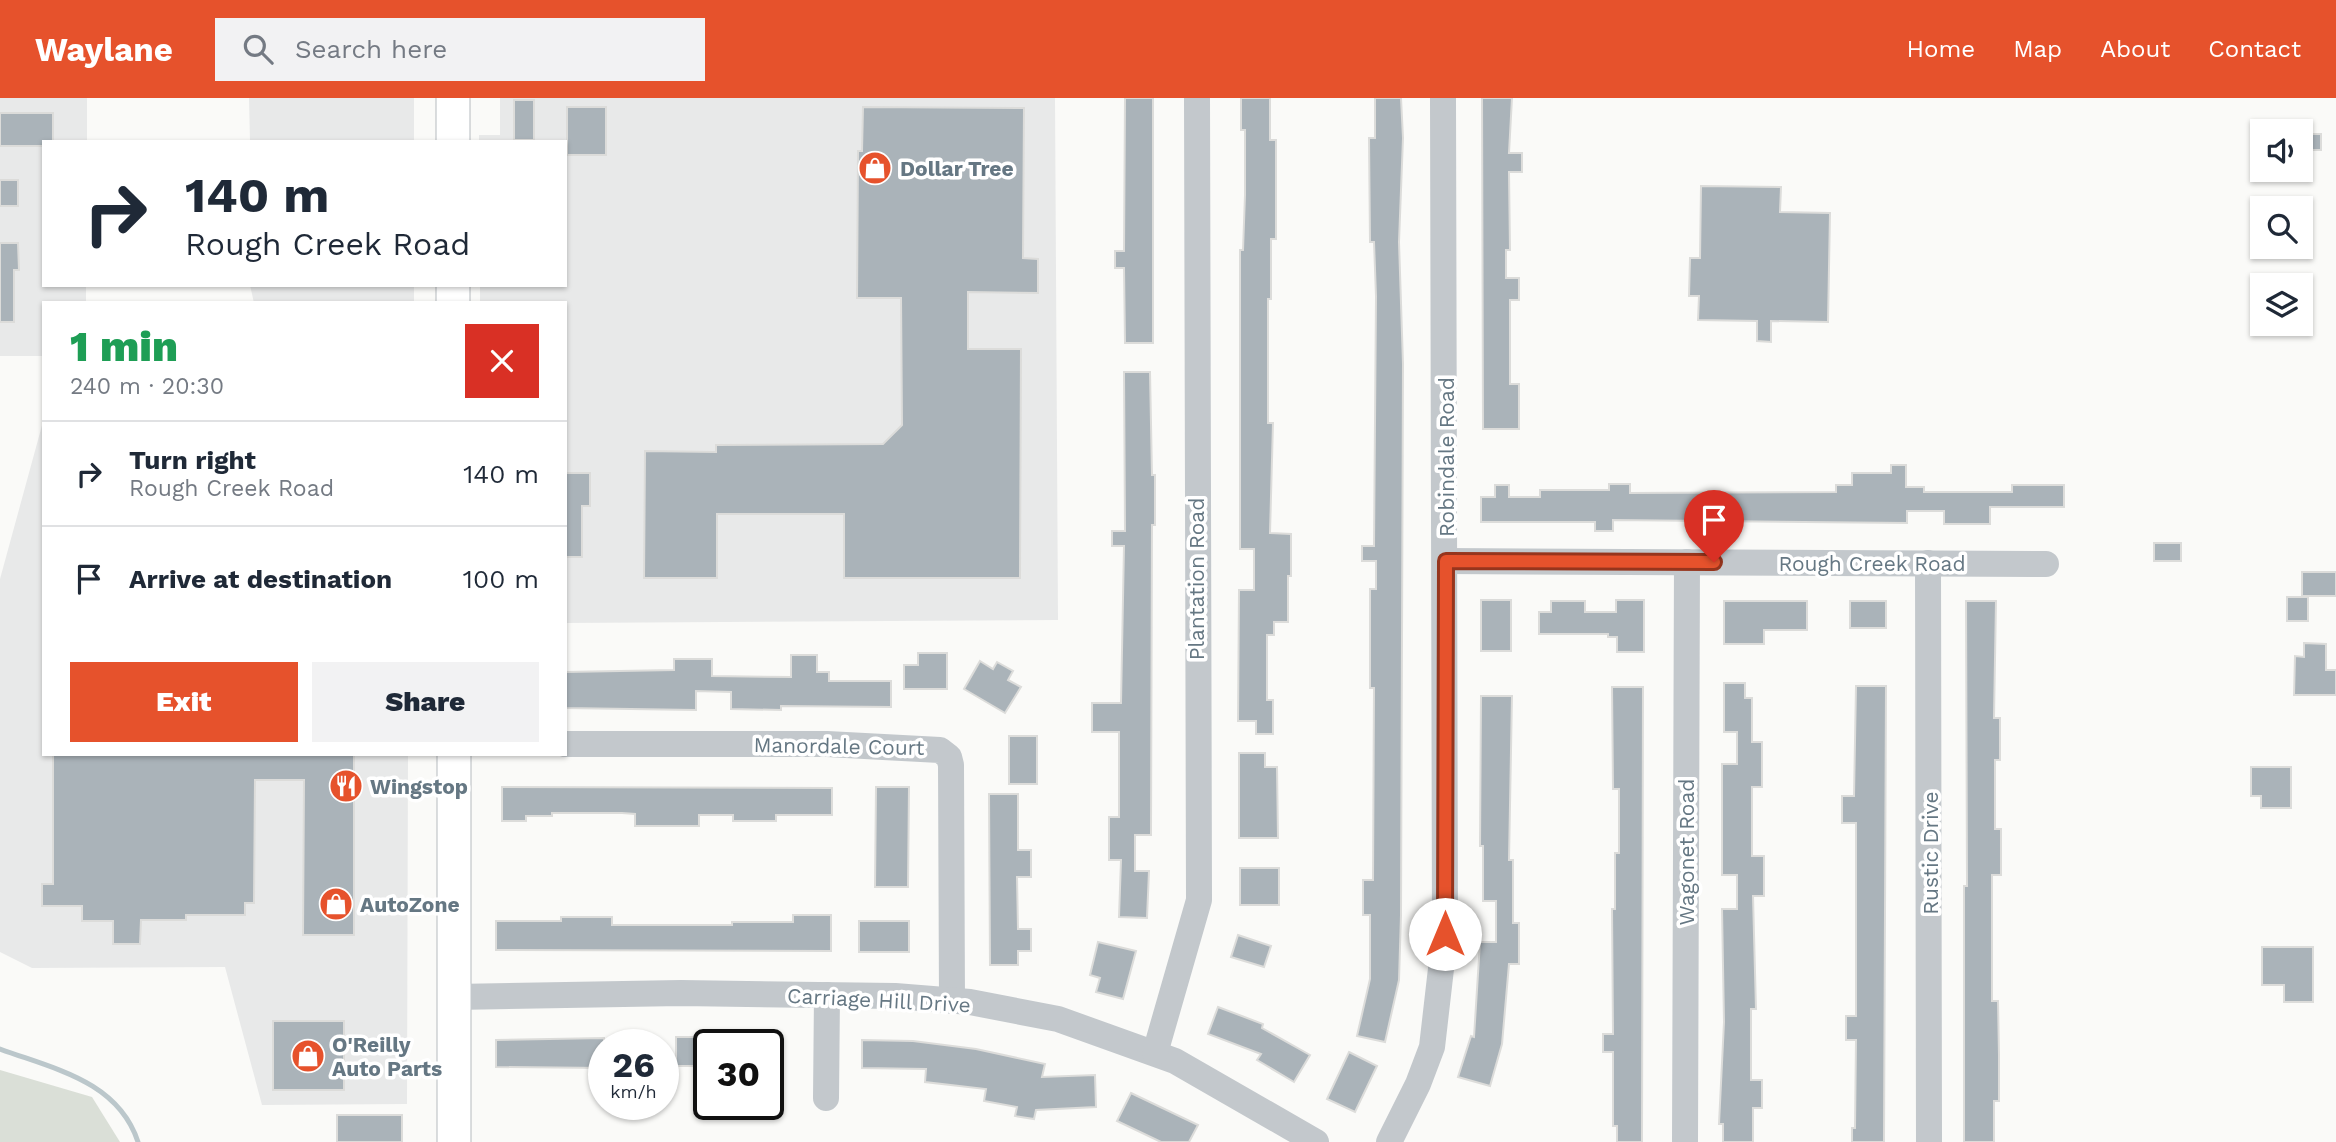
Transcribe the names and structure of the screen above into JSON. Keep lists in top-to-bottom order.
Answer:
{
  "streets": {
    "street": [
      "Robindale Road",
      "Rough Creek Road",
      "Plantation Road",
      "Manordale Court",
      "Wagonet Road",
      "Rustic Drive",
      "Carriage Hill Drive"
    ]
  },
  "crossings": [
    ["Robindale Road", "Rough Creek Road"],
    ["Rough Creek Road", "Wagonet Road"],
    ["Rough Creek Road", "Rustic Drive"],
    ["Plantation Road", "Carriage Hill Drive"],
    ["Manordale Court", "Carriage Hill Drive"]
  ],
  "places": {
    "shop": ["Dollar Tree", "AutoZone", "O'Reilly Auto Parts"],
    "restaurant": ["Wingstop"]
  },
  "page": {
    "header": "Waylane",
    "search": "Search here",
    "nav": [
      "Home",
      "Map",
      "About",
      "Contact"
    ],
    "turn": ["140 m", "Rough Creek Road"],
    "heading": ["1 min", "240 m · 20:30"],
    "list": [
      {
        "name": "Turn right",
        "note": "Rough Creek Road",
        "value": "140 m"
      },
      {
        "name": "Arrive at destination",
        "value": "100 m"
      }
    ],
    "buttons": ["Exit", "Share"],
    "speed": "26 km/h",
    "limit": "30"
  }
}
